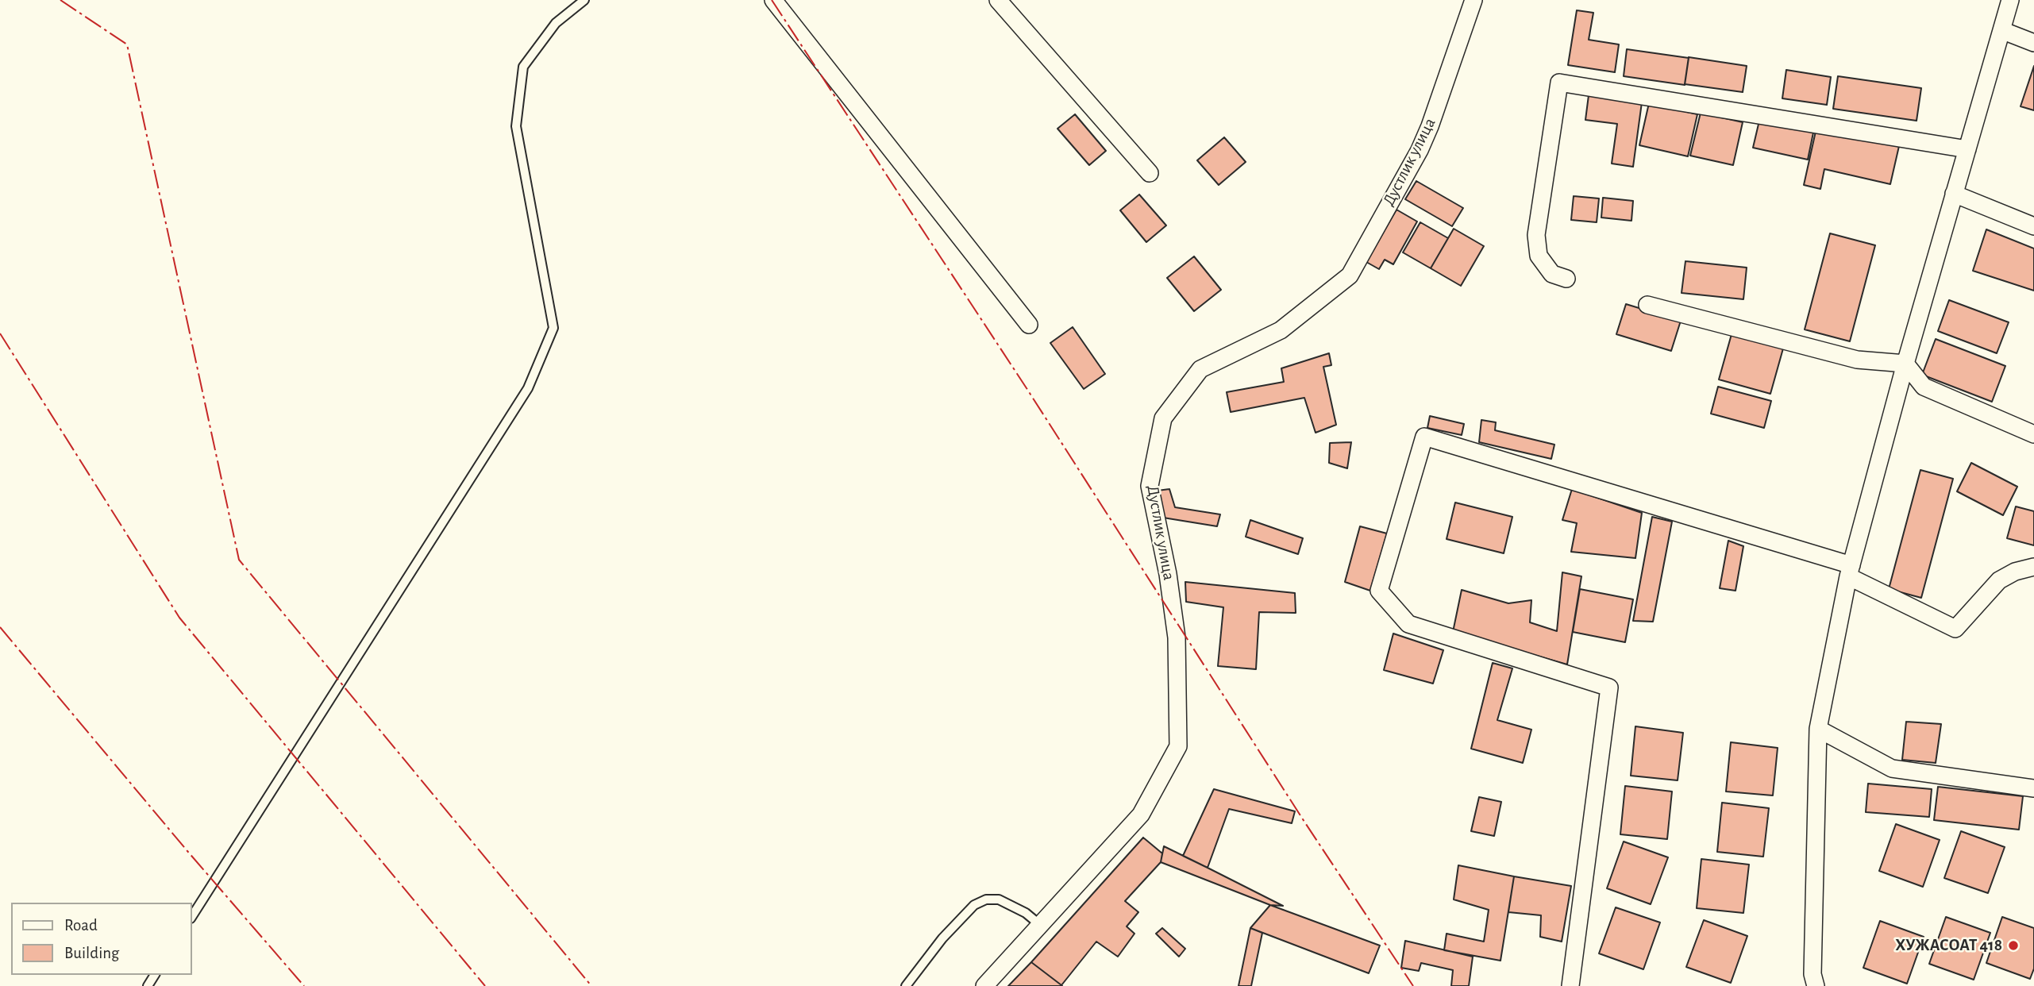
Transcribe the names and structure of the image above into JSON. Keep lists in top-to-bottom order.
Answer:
{
  "streets": {
    "street": ["Дустлик улица"]
  },
  "places": ["ХУЖАСОАТ 418"],
  "legend": ["Road", "Building"]
}
